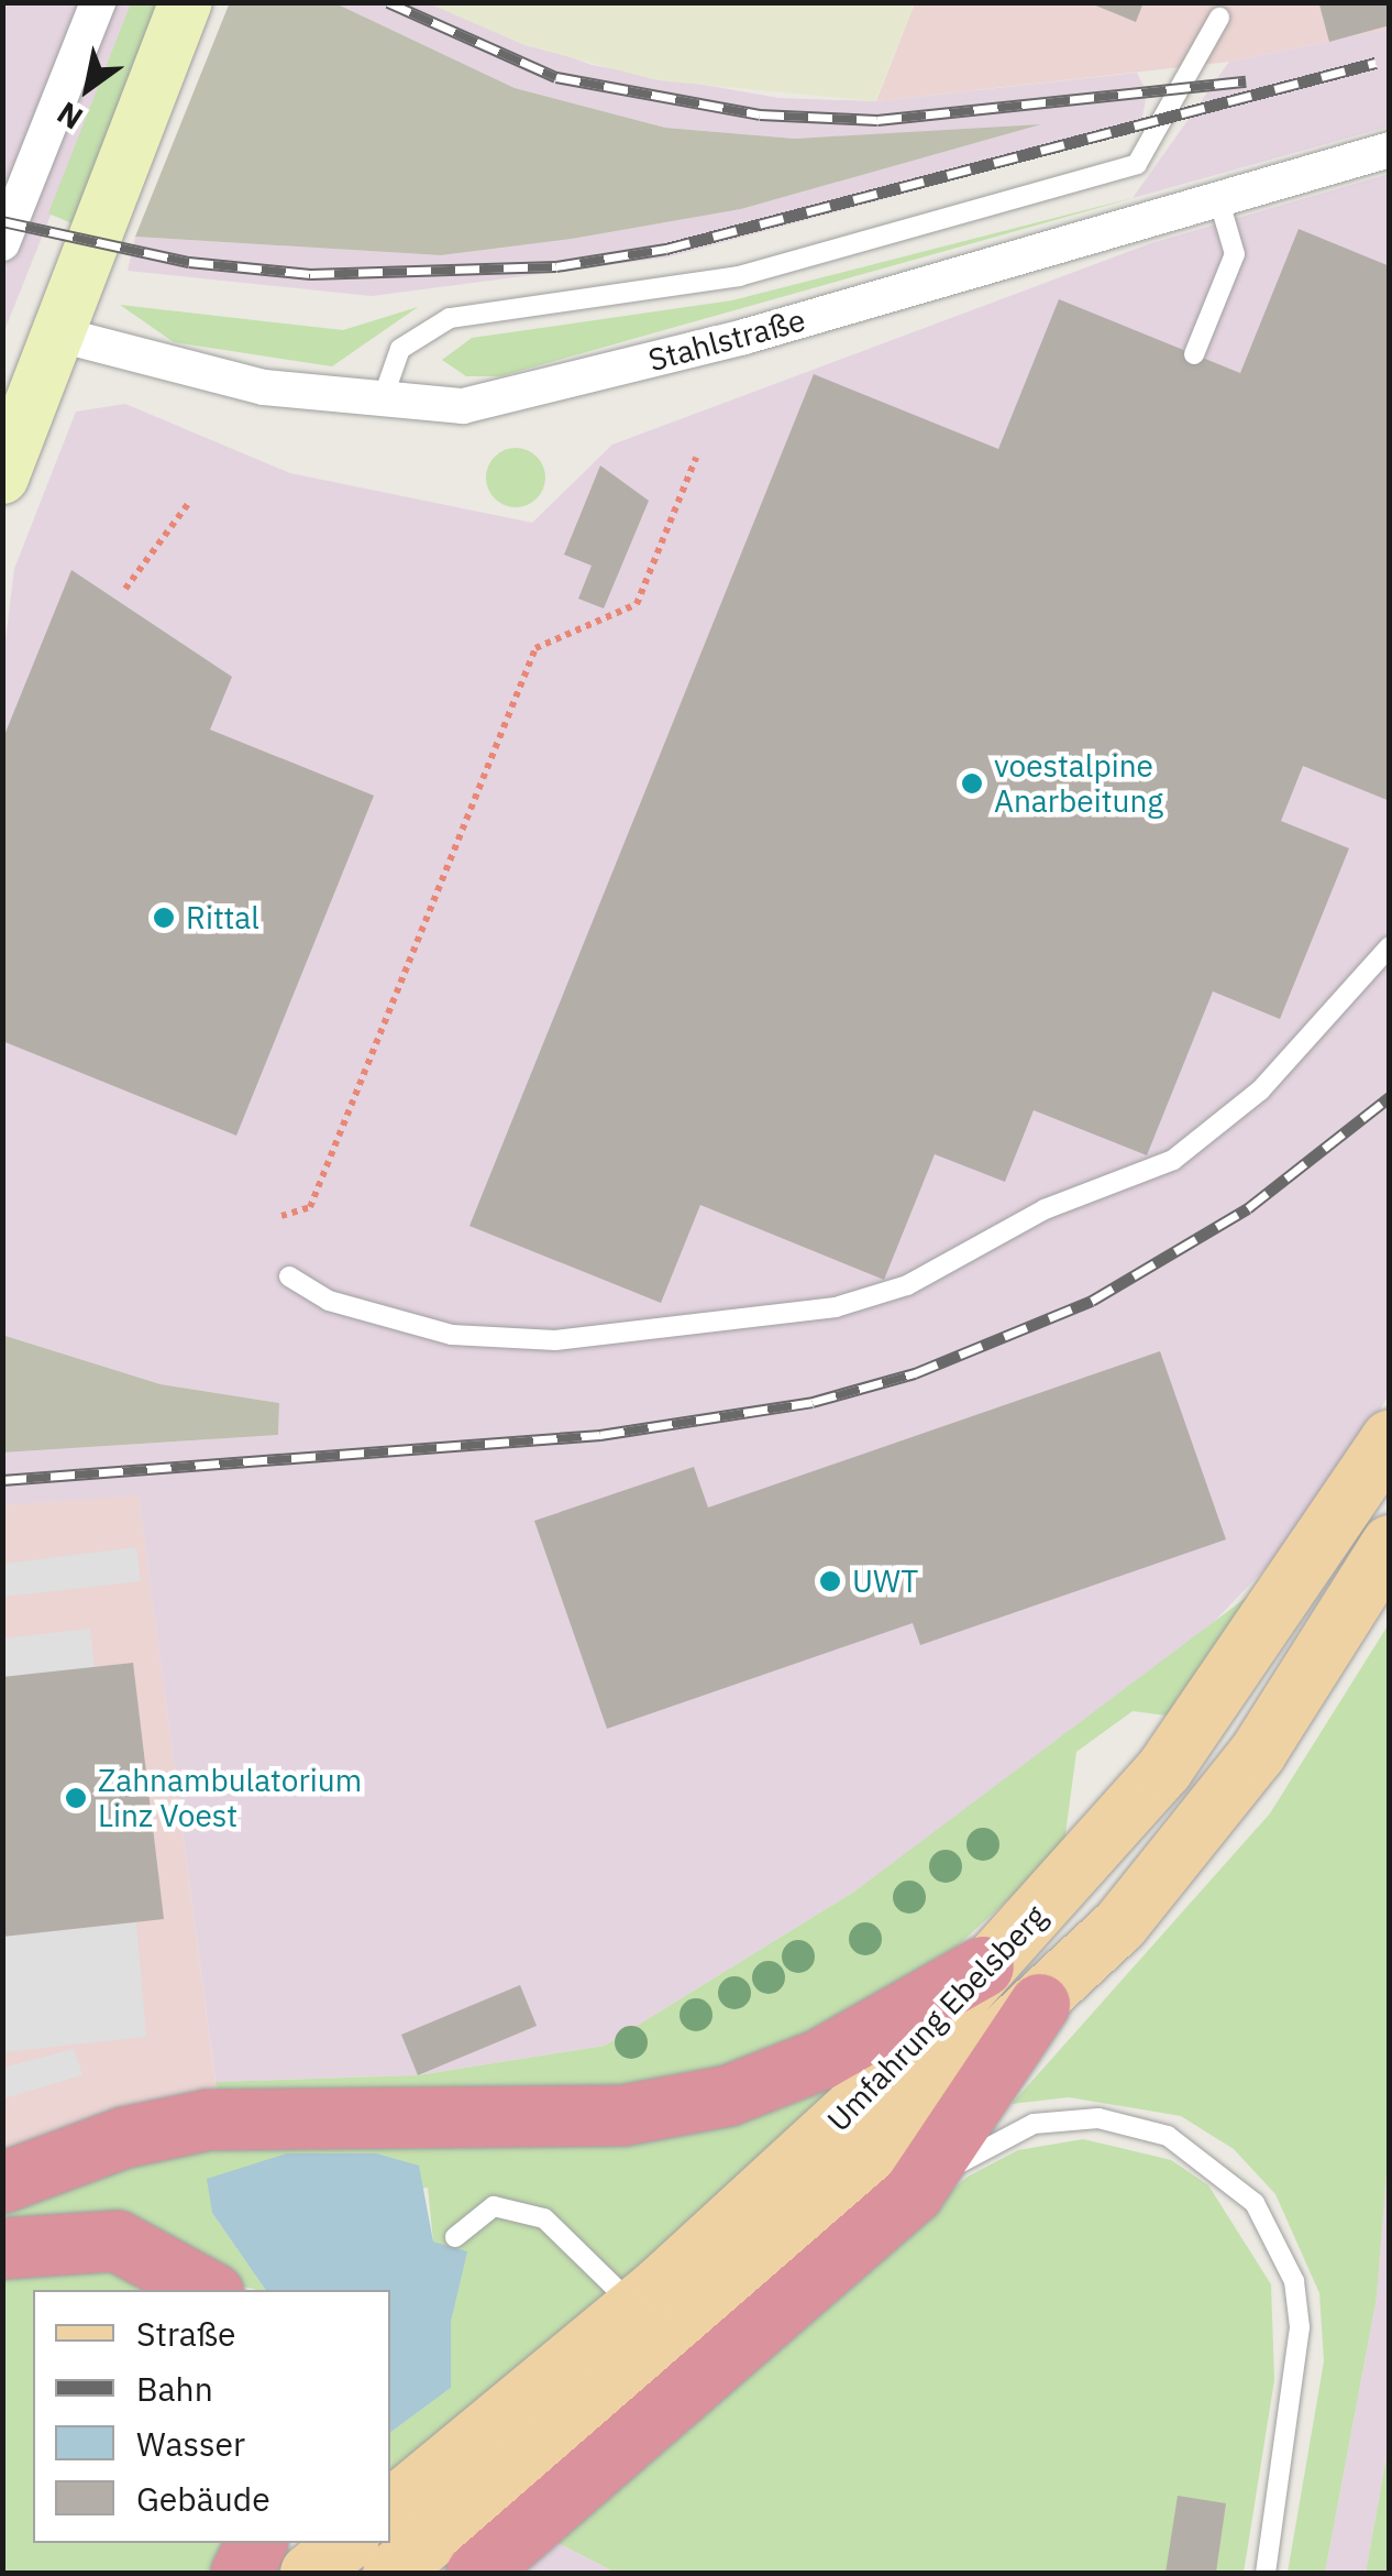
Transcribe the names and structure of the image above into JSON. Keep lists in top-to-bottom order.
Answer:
{
  "streets": {
    "main road": ["Umfahrung Ebelsberg"],
    "street": ["Stahlstraße"]
  },
  "places": [
    "voestalpine Anarbeitung",
    "Rittal",
    "UWT",
    "Zahnambulatorium Linz Voest"
  ],
  "legend": [
    "Straße",
    "Bahn",
    "Wasser",
    "Gebäude"
  ],
  "north": "bottom left"
}
